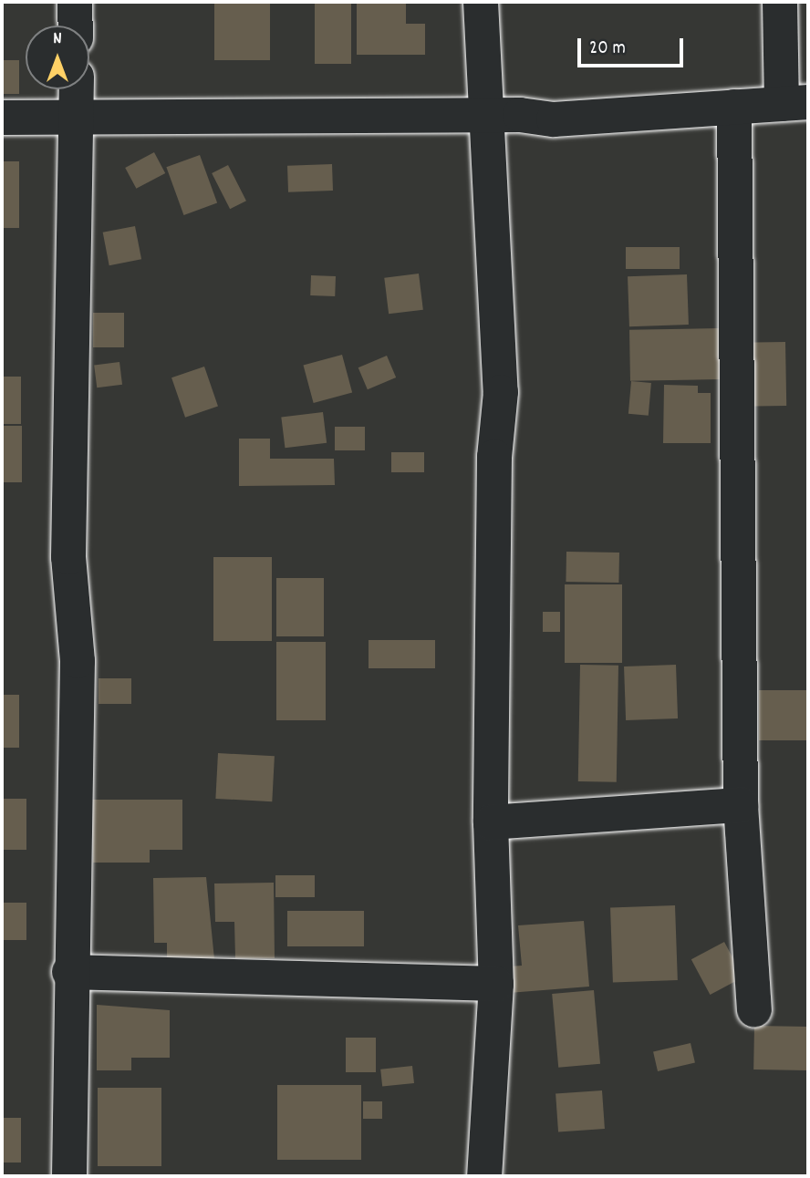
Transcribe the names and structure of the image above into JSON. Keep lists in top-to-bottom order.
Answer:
{
  "scale_bar": "20 m",
  "north": "top"
}
